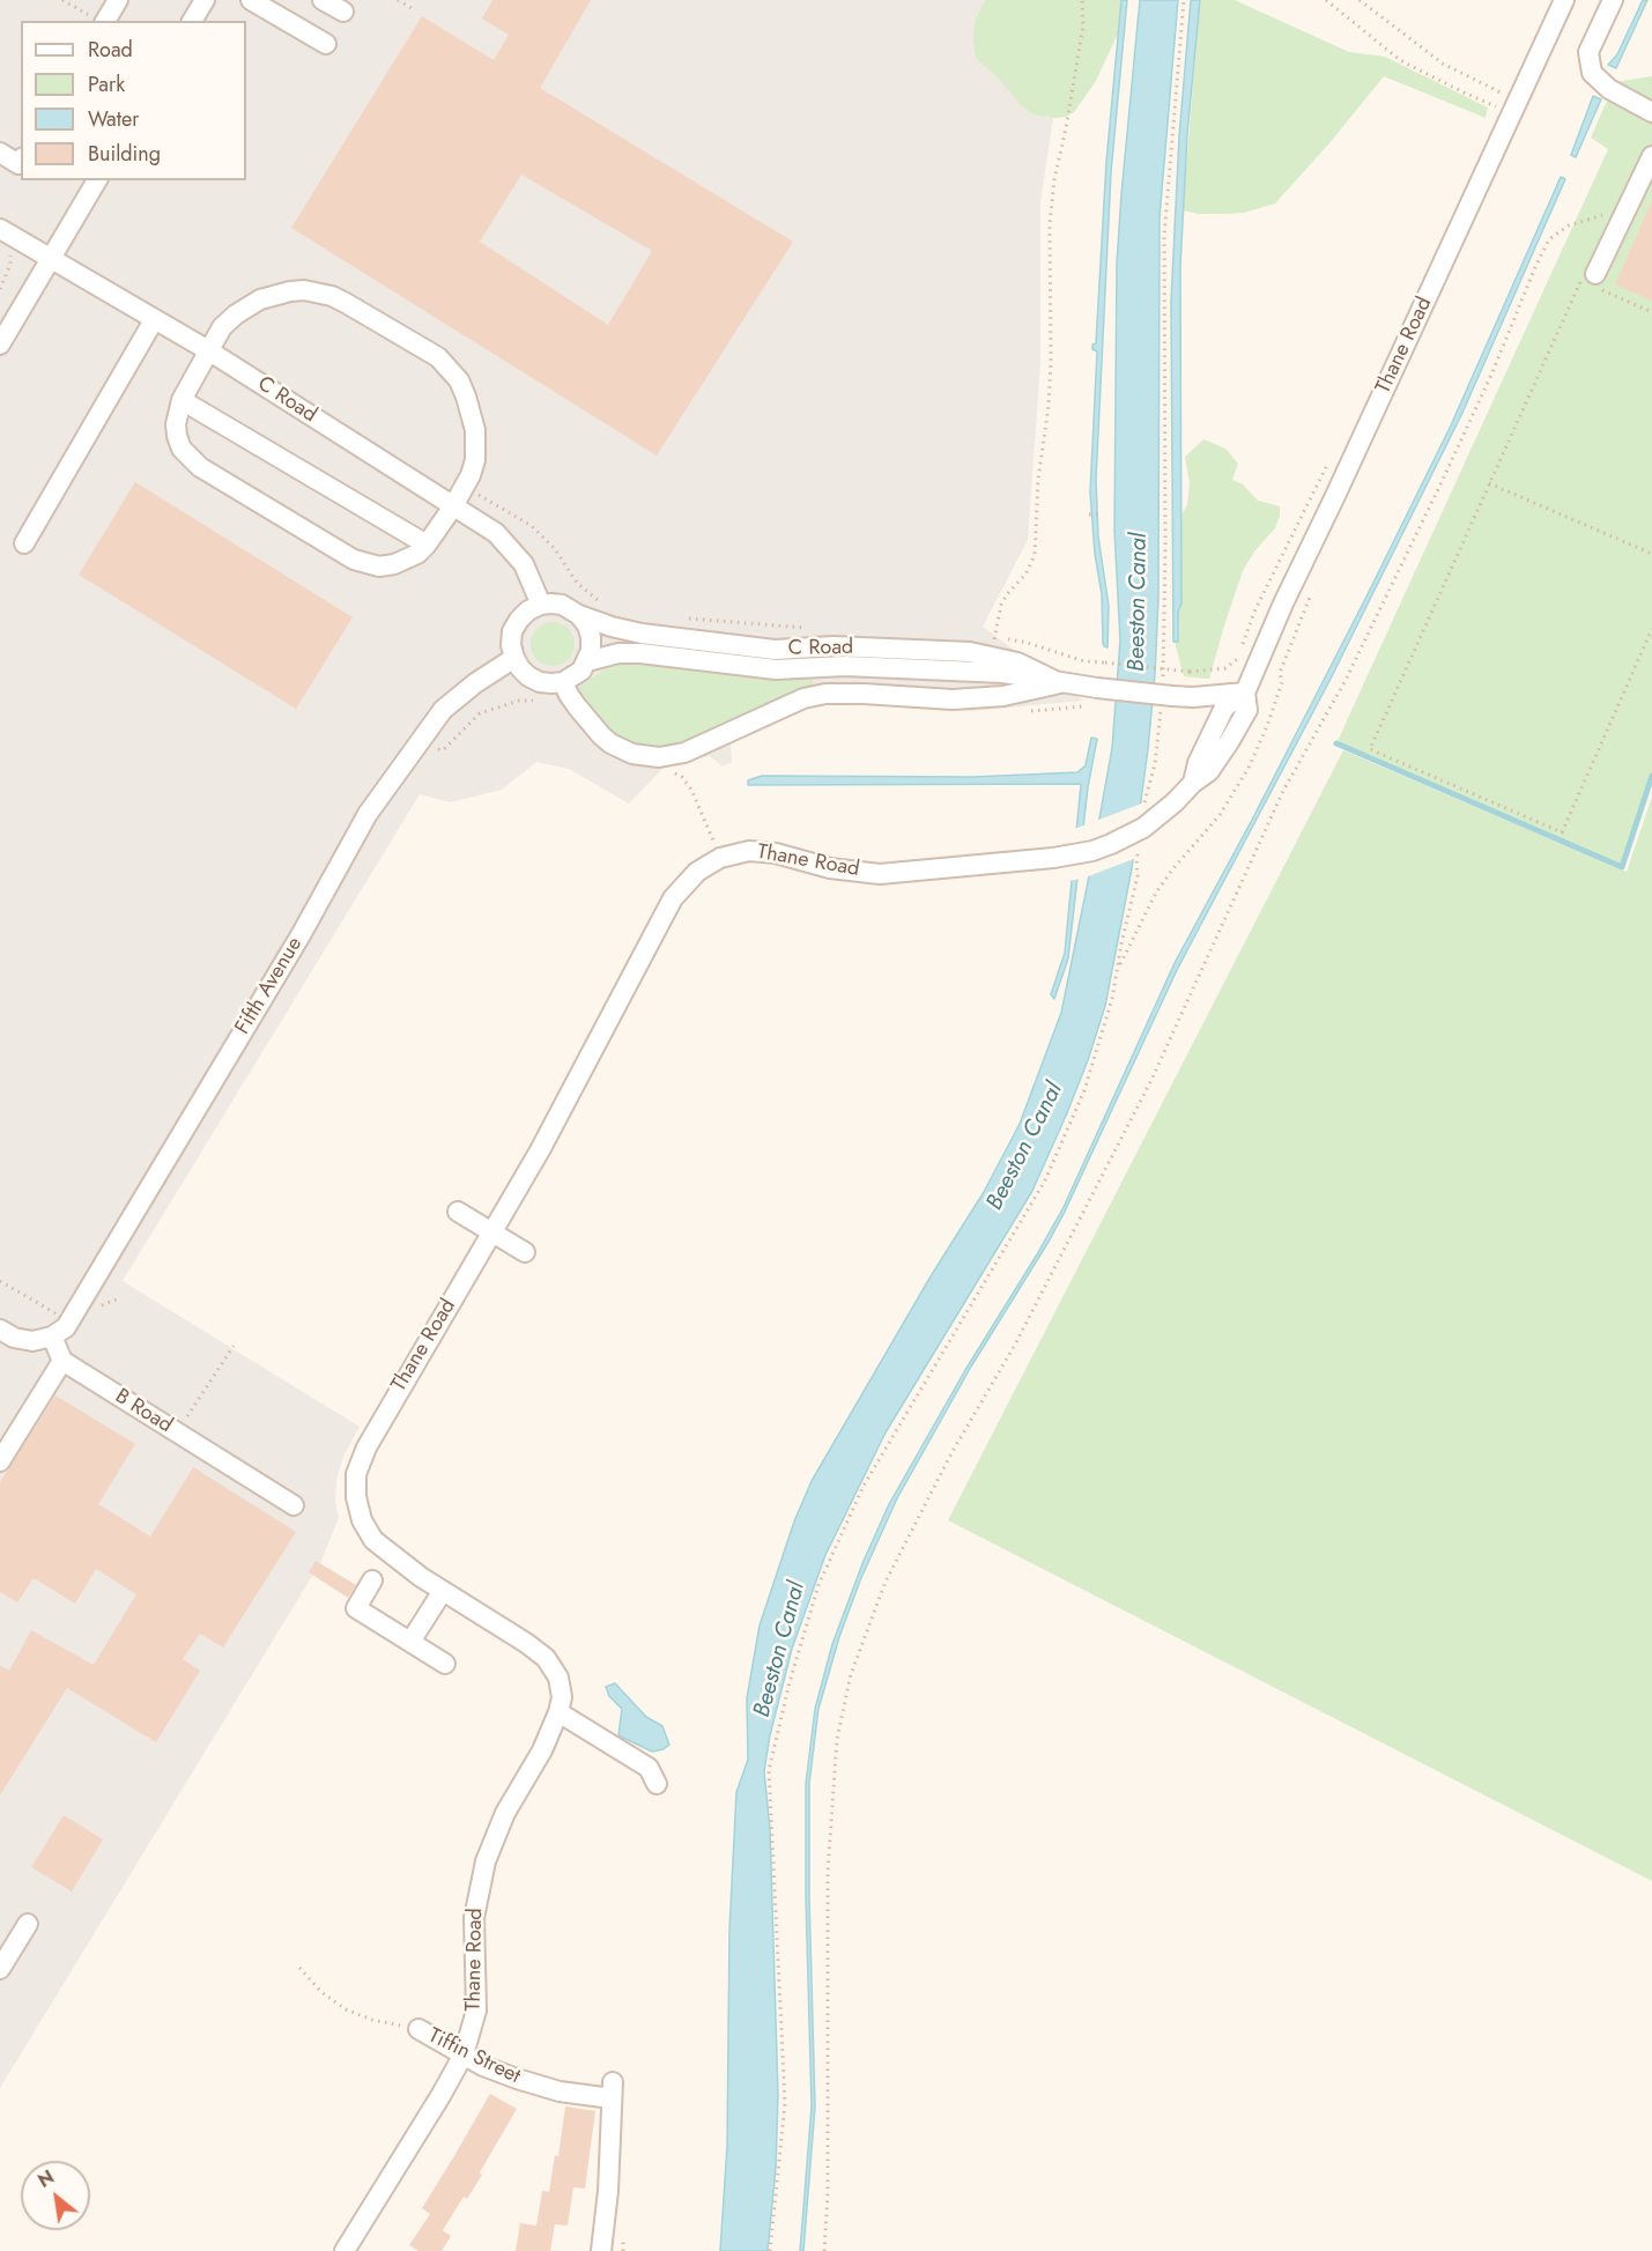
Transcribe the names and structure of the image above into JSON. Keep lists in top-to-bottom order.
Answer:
{
  "streets": {
    "street": [
      "Thane Road",
      "C Road",
      "Fifth Avenue",
      "B Road",
      "Tiffin Street"
    ]
  },
  "crossings": [
    ["Thane Road", "C Road"],
    ["Thane Road", "Tiffin Street"],
    ["C Road", "Fifth Avenue"]
  ],
  "water": ["Beeston Canal"],
  "legend": [
    "Road",
    "Park",
    "Water",
    "Building"
  ],
  "north": "top left"
}
